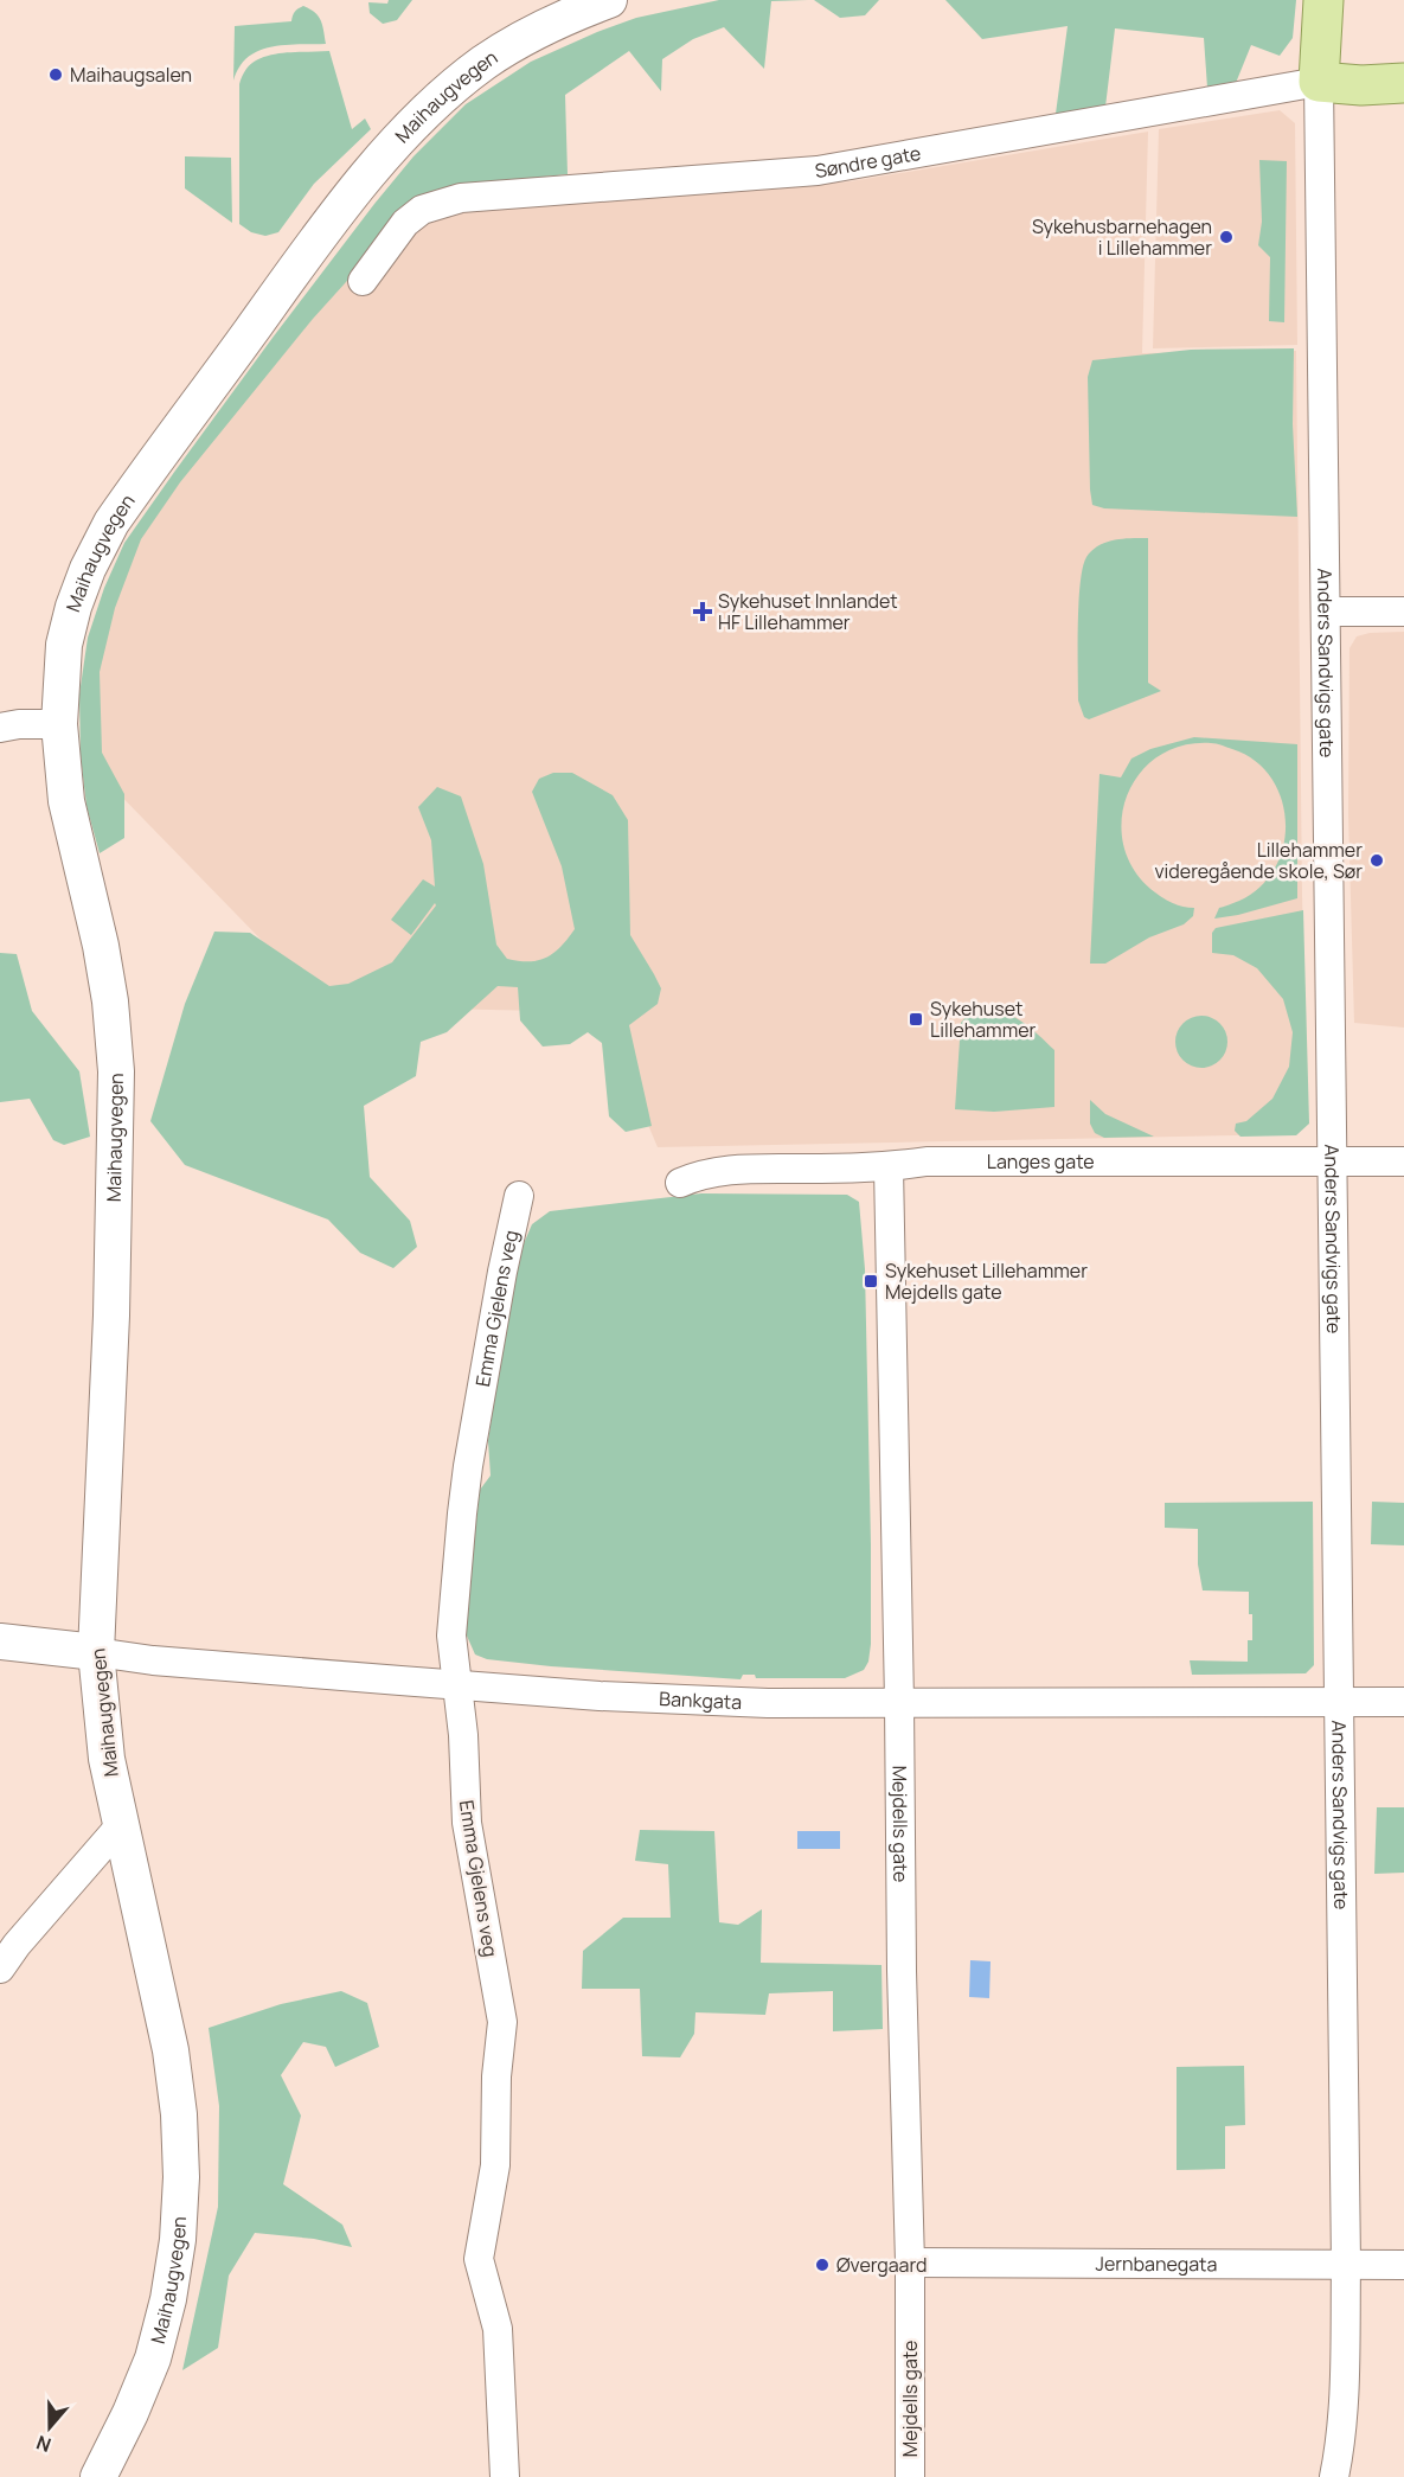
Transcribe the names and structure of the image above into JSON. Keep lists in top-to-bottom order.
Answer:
{
  "streets": {
    "main road": ["Søndre gate", "Anders Sandvigs gate"],
    "street": [
      "Maihaugvegen",
      "Langes gate",
      "Emma Gjelens veg",
      "Bankgata",
      "Mejdells gate",
      "Jernbanegata"
    ]
  },
  "crossings": [
    ["Maihaugvegen", "Bankgata"],
    ["Søndre gate", "Anders Sandvigs gate"],
    ["Anders Sandvigs gate", "Langes gate"],
    ["Anders Sandvigs gate", "Bankgata"],
    ["Anders Sandvigs gate", "Jernbanegata"],
    ["Langes gate", "Mejdells gate"],
    ["Emma Gjelens veg", "Bankgata"],
    ["Bankgata", "Mejdells gate"],
    ["Mejdells gate", "Jernbanegata"]
  ],
  "places": {
    "other": [
      "Maihaugsalen",
      "Sykehusbarnehagen i Lillehammer",
      "Lillehammer videregående skole, Sør",
      "Øvergaard"
    ],
    "health": ["Sykehuset Innlandet HF Lillehammer"],
    "transit": ["Sykehuset Lillehammer", "Sykehuset Lillehammer Mejdells gate"]
  },
  "north": "bottom"
}
